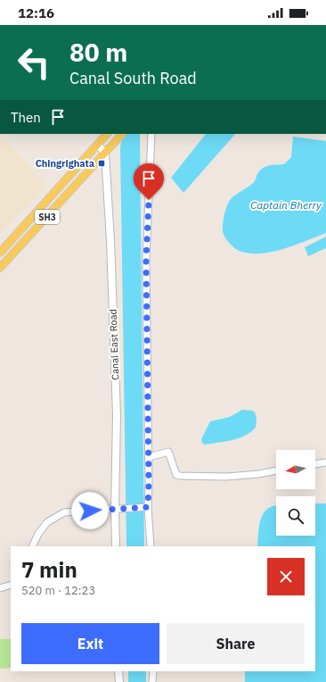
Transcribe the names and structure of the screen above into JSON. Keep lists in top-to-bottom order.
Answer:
{
  "streets": {
    "main road": ["SH3", "Canal East Road"]
  },
  "crossings": [
    ["SH3", "Canal East Road"]
  ],
  "water": ["Captain Bherry"],
  "places": {
    "transit": ["Chingrighata"]
  },
  "north": "left",
  "page": {
    "status": "12:16",
    "turn": ["80 m", "Canal South Road"],
    "then": "Then",
    "heading": ["7 min", "520 m · 12:23"],
    "buttons": ["Exit", "Share"]
  }
}
